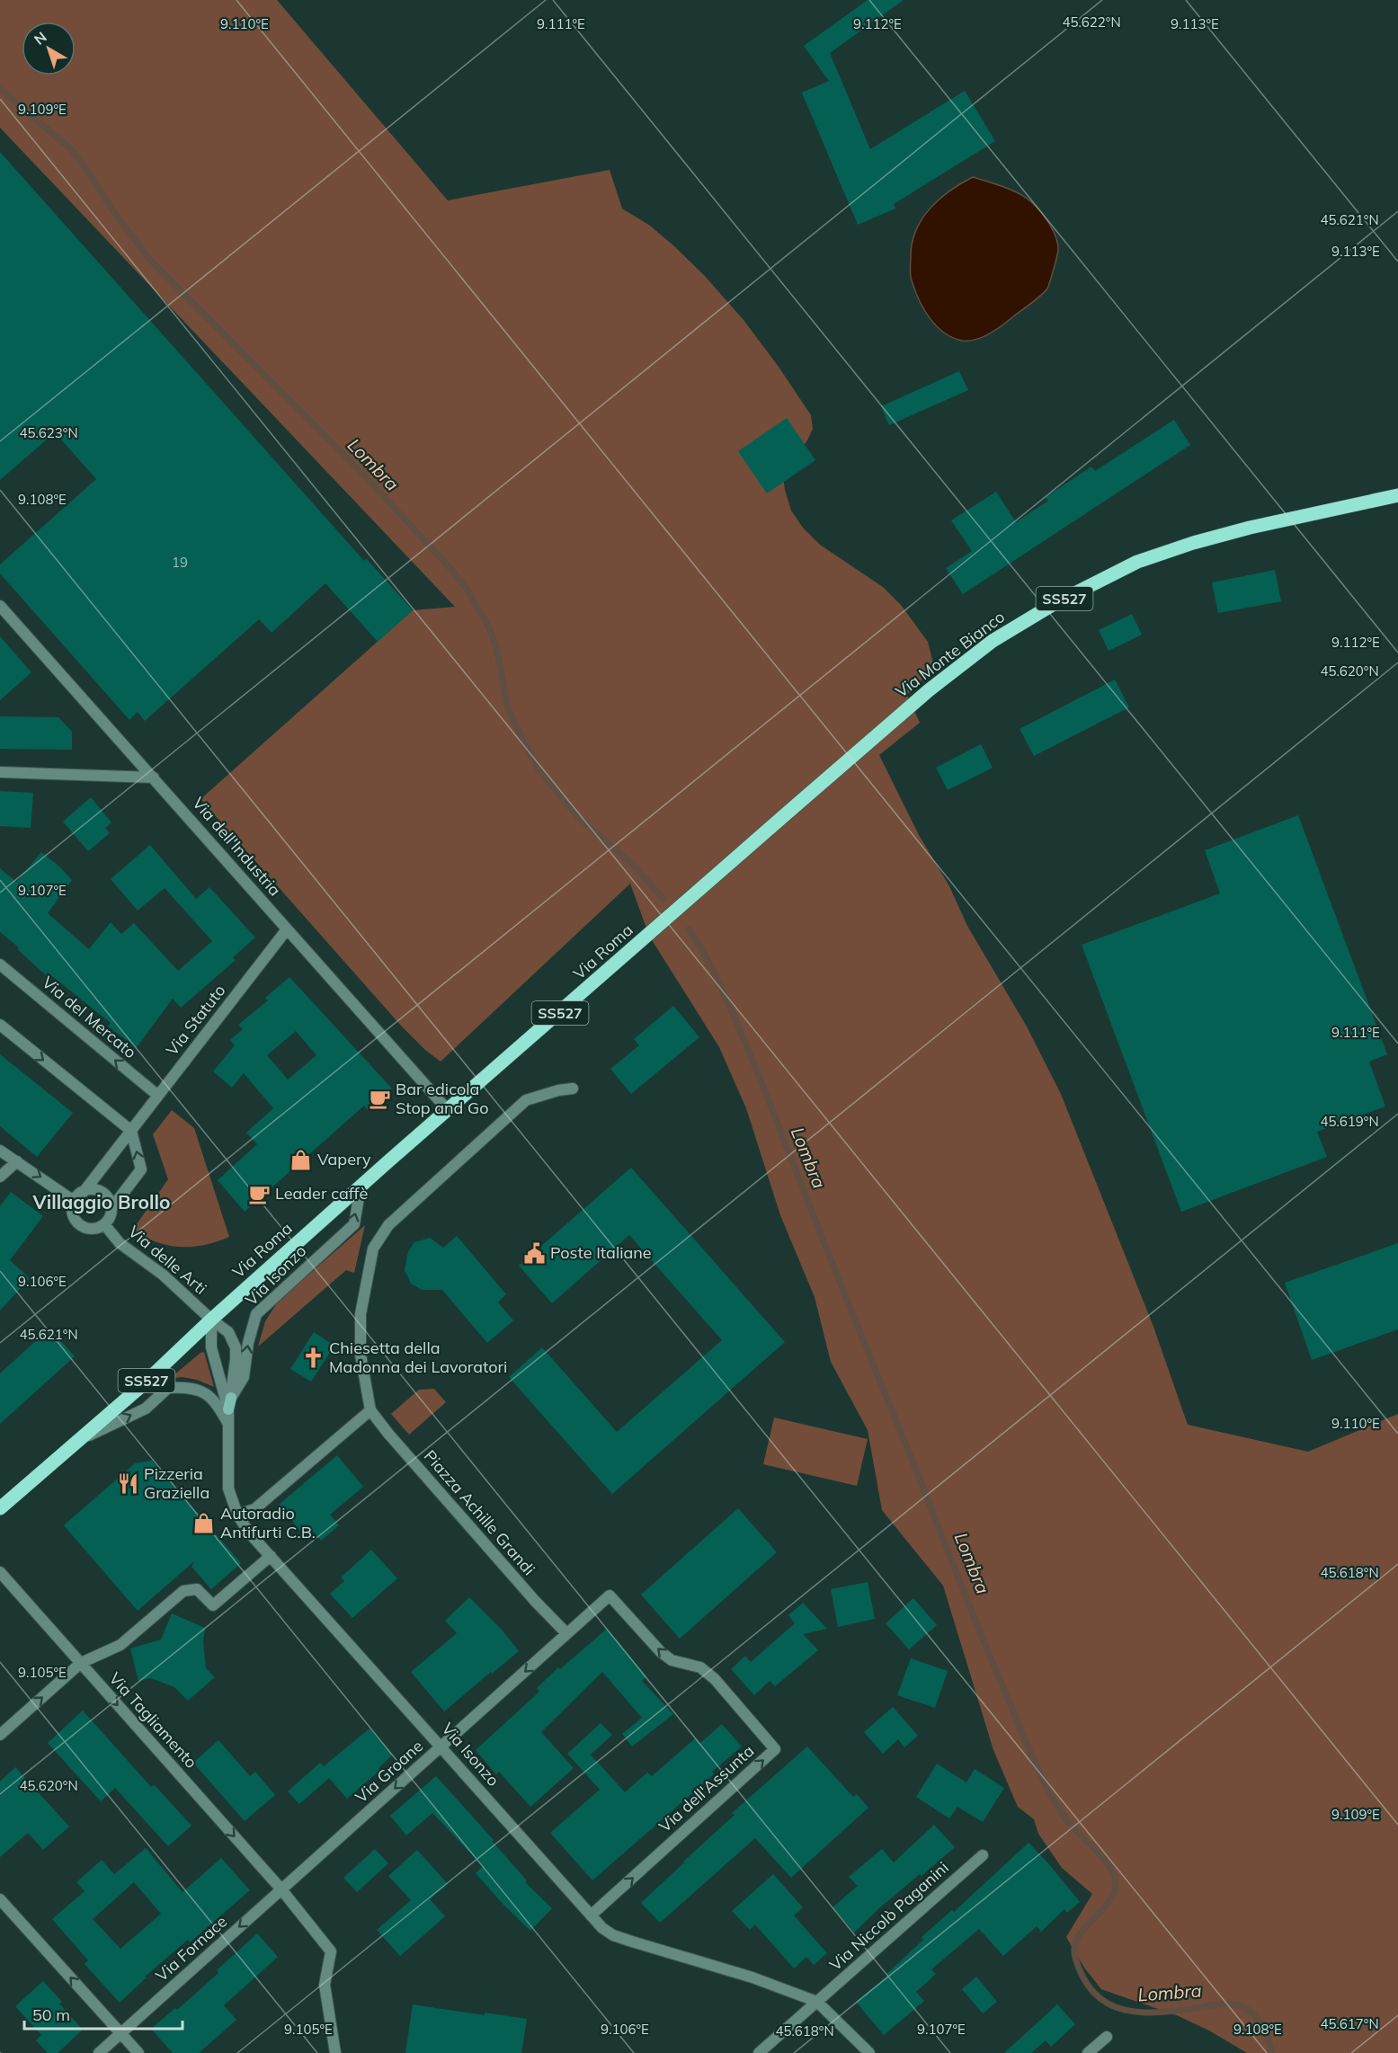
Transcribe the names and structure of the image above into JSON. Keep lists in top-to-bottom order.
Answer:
{
  "streets": {
    "main road": ["SS527", "Via Monte Bianco", "Via Roma"],
    "street": [
      "Via dell'Industria",
      "Via del Mercato",
      "Via Statuto",
      "Via delle Arti",
      "Via Isonzo",
      "Piazza Achille Grandi",
      "Via Tagliamento",
      "Via Groane",
      "Via dell'Assunta",
      "Via Niccolò Paganini",
      "Via Fornace"
    ]
  },
  "crossings": [
    ["Via Monte Bianco", "Via Roma"],
    ["Via dell'Industria", "Via Roma"],
    ["Via dell'Industria", "Via Statuto"],
    ["Via Roma", "Via delle Arti"],
    ["Via Roma", "Via Isonzo"],
    ["Via del Mercato", "Via Statuto"],
    ["Via Statuto", "Via delle Arti"],
    ["Via delle Arti", "Via Isonzo"],
    ["Via Isonzo", "Via Groane"],
    ["Via Isonzo", "Via dell'Assunta"],
    ["Via Isonzo", "Via Niccolò Paganini"],
    ["Piazza Achille Grandi", "Via Groane"],
    ["Piazza Achille Grandi", "Via dell'Assunta"],
    ["Via Tagliamento", "Via Groane"],
    ["Via Tagliamento", "Via Fornace"],
    ["Via Groane", "Via dell'Assunta"],
    ["Via Groane", "Via Fornace"]
  ],
  "one_way": ["Via Tagliamento", "Via Groane", "Via Fornace"],
  "districts": ["Villaggio Brollo"],
  "water": ["Lombra"],
  "places": {
    "cafe": ["Bar edicola Stop and Go", "Leader caffè"],
    "shop": ["Vapery", "Autoradio Antifurti C.B."],
    "public building": ["Poste Italiane"],
    "church": ["Chiesetta della Madonna dei Lavoratori"],
    "restaurant": ["Pizzeria Graziella"]
  },
  "house_numbers": ["19"],
  "scale_bar": "50 m",
  "north": "top left",
  "coordinates": [
    "45.622°N",
    "9.113°E",
    "9.110°E",
    "9.111°E",
    "9.112°E",
    "9.109°E",
    "45.621°N",
    "45.623°N",
    "9.108°E",
    "45.620°N",
    "9.107°E",
    "45.619°N",
    "9.106°E",
    "45.618°N",
    "9.105°E",
    "45.617°N"
  ]
}
